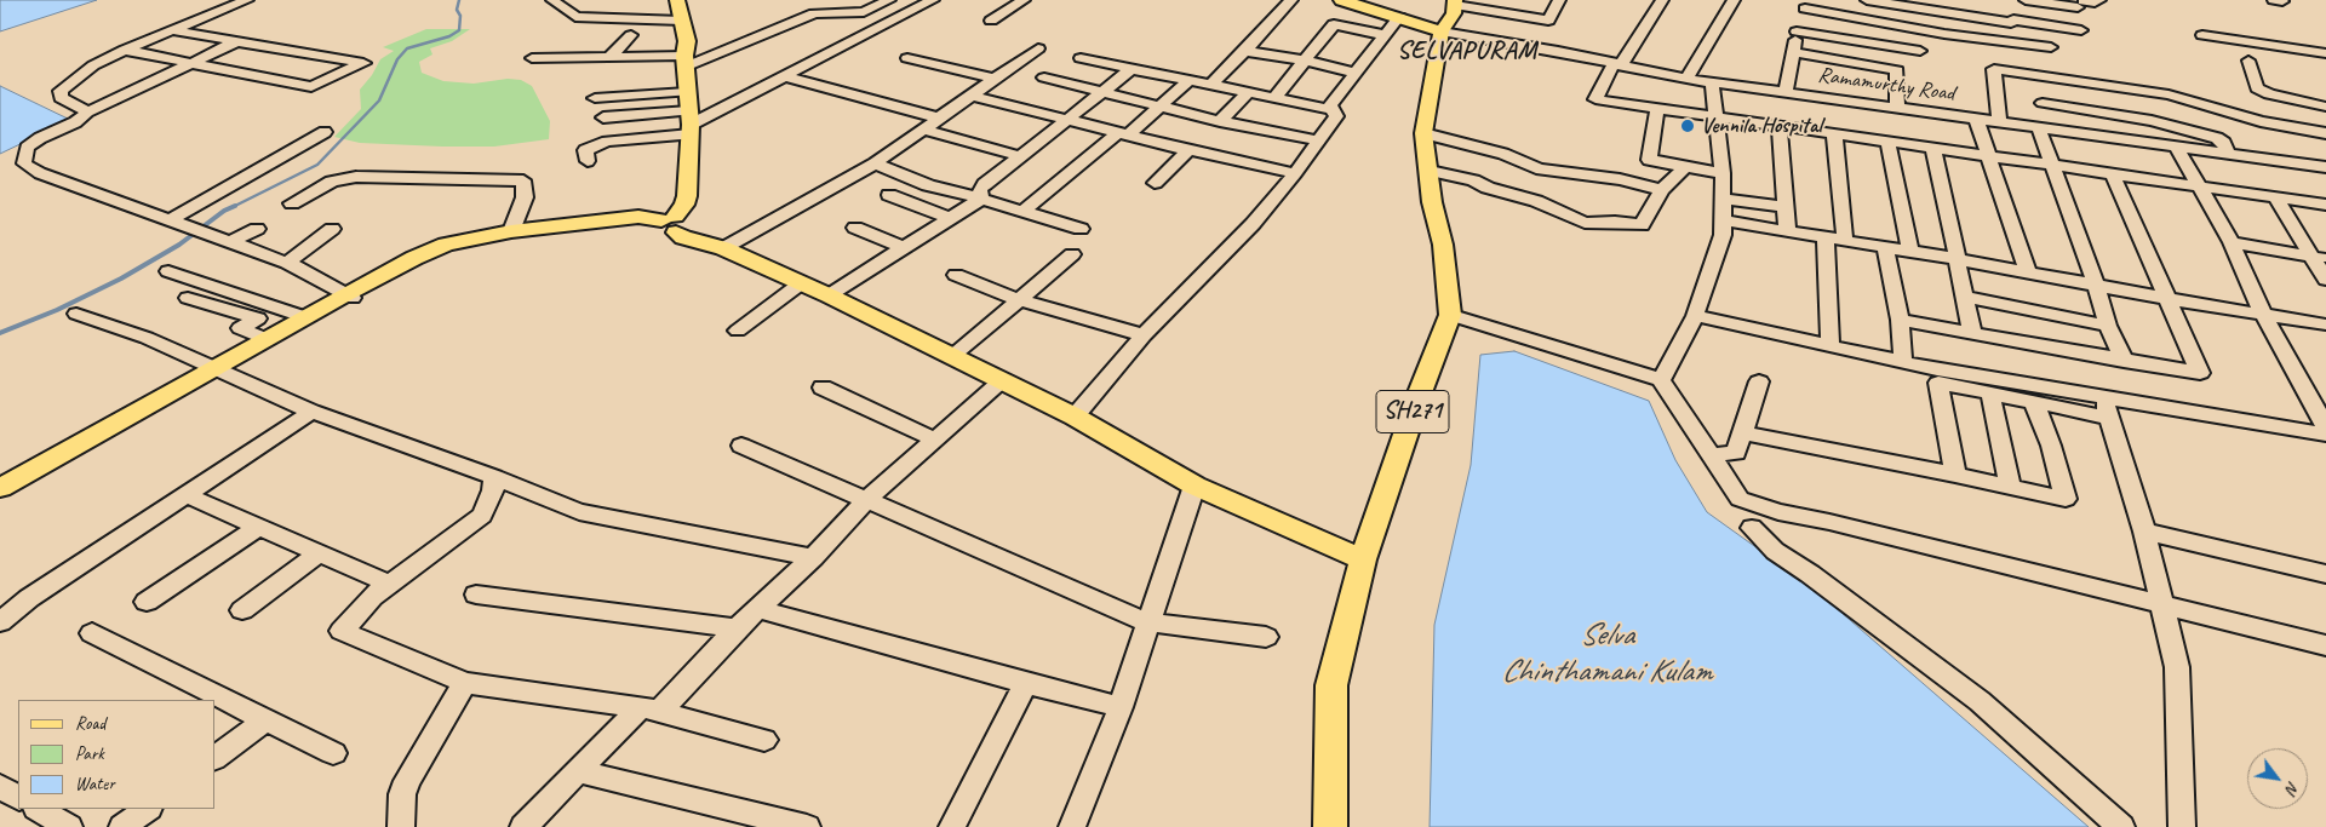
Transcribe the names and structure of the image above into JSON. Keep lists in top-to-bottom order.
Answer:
{
  "streets": {
    "main road": ["SH271"],
    "street": ["Ramamurthy Road"]
  },
  "crossings": [
    ["Ramamurthy Road", "SH271"]
  ],
  "districts": ["SELVAPURAM"],
  "water": ["Selva Chinthamani Kulam"],
  "places": ["Vennila Hospital"],
  "legend": ["Road", "Park", "Water"],
  "north": "bottom right"
}
